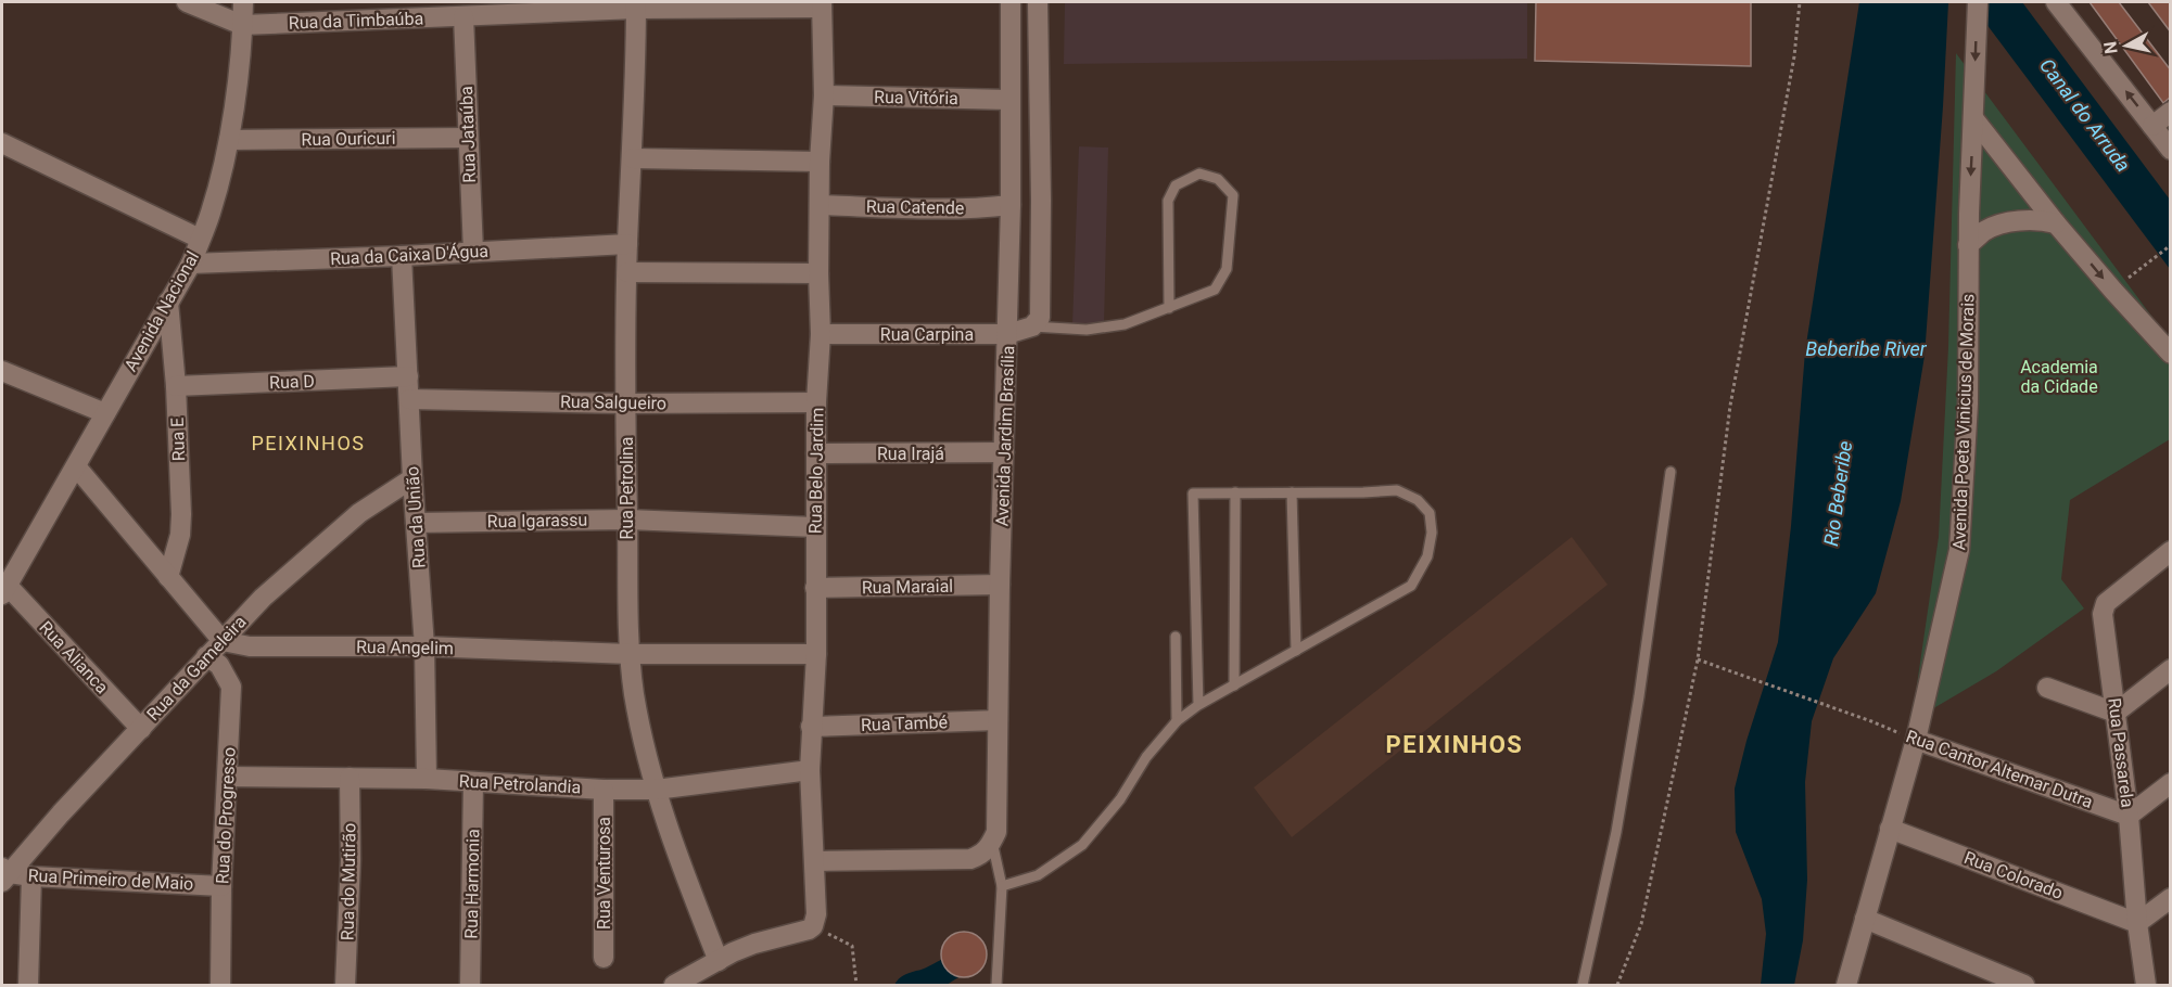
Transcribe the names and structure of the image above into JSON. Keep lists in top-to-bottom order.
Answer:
{
  "streets": {
    "street": [
      "Rua da Timbaúba",
      "Rua Vitória",
      "Rua Jataúba",
      "Rua Ouricuri",
      "Rua Catende",
      "Rua da Caixa D'Água",
      "Avenida Nacional",
      "Rua Carpina",
      "Rua D",
      "Rua Salgueiro",
      "Avenida Poeta Vinicius de Morais",
      "Avenida Jardim Brasília",
      "Rua E",
      "Rua Irajá",
      "Rua Belo Jardim",
      "Rua Petrolina",
      "Rua da União",
      "Rua Igarassu",
      "Rua Maraial",
      "Rua Angelim",
      "Rua Alianca",
      "Rua da Gameleira",
      "Rua També",
      "Rua Passarela",
      "Rua Cantor Altemar Dutra",
      "Rua Petrolandia",
      "Rua do Progresso",
      "Rua Venturosa",
      "Rua Colorado",
      "Rua Primeiro de Maio",
      "Rua do Mutirão",
      "Rua Harmonia"
    ]
  },
  "crossings": [
    ["Rua da Timbaúba", "Rua Jataúba"],
    ["Rua da Timbaúba", "Avenida Nacional"],
    ["Rua da Timbaúba", "Rua Belo Jardim"],
    ["Rua da Timbaúba", "Rua Petrolina"],
    ["Rua Vitória", "Avenida Jardim Brasília"],
    ["Rua Vitória", "Rua Belo Jardim"],
    ["Rua Jataúba", "Rua Ouricuri"],
    ["Rua Jataúba", "Rua da Caixa D'Água"],
    ["Rua Ouricuri", "Avenida Nacional"],
    ["Rua Catende", "Avenida Jardim Brasília"],
    ["Rua Catende", "Rua Belo Jardim"],
    ["Rua da Caixa D'Água", "Avenida Nacional"],
    ["Rua da Caixa D'Água", "Rua Petrolina"],
    ["Rua da Caixa D'Água", "Rua da União"],
    ["Avenida Nacional", "Rua E"],
    ["Avenida Nacional", "Rua Alianca"],
    ["Rua Carpina", "Avenida Jardim Brasília"],
    ["Rua Carpina", "Rua Belo Jardim"],
    ["Rua D", "Rua E"],
    ["Rua D", "Rua da União"],
    ["Rua Salgueiro", "Rua Belo Jardim"],
    ["Rua Salgueiro", "Rua Petrolina"],
    ["Rua Salgueiro", "Rua da União"],
    ["Avenida Poeta Vinicius de Morais", "Rua Cantor Altemar Dutra"],
    ["Avenida Poeta Vinicius de Morais", "Rua Colorado"],
    ["Avenida Jardim Brasília", "Rua Irajá"],
    ["Avenida Jardim Brasília", "Rua Maraial"],
    ["Avenida Jardim Brasília", "Rua També"],
    ["Rua Irajá", "Rua Belo Jardim"],
    ["Rua Belo Jardim", "Rua Igarassu"],
    ["Rua Belo Jardim", "Rua Maraial"],
    ["Rua Belo Jardim", "Rua Angelim"],
    ["Rua Belo Jardim", "Rua També"],
    ["Rua Belo Jardim", "Rua Petrolandia"],
    ["Rua Petrolina", "Rua Igarassu"],
    ["Rua Petrolina", "Rua Angelim"],
    ["Rua Petrolina", "Rua Petrolandia"],
    ["Rua da União", "Rua Igarassu"],
    ["Rua da União", "Rua Angelim"],
    ["Rua da União", "Rua da Gameleira"],
    ["Rua da União", "Rua Petrolandia"],
    ["Rua Angelim", "Rua da Gameleira"],
    ["Rua Alianca", "Rua da Gameleira"],
    ["Rua da Gameleira", "Rua do Progresso"],
    ["Rua da Gameleira", "Rua Primeiro de Maio"],
    ["Rua Passarela", "Rua Cantor Altemar Dutra"],
    ["Rua Passarela", "Rua Colorado"],
    ["Rua Petrolandia", "Rua do Progresso"],
    ["Rua Petrolandia", "Rua Venturosa"],
    ["Rua Petrolandia", "Rua do Mutirão"],
    ["Rua Petrolandia", "Rua Harmonia"],
    ["Rua do Progresso", "Rua Primeiro de Maio"]
  ],
  "districts": ["PEIXINHOS", "PEIXINHOS"],
  "water": ["Canal do Arruda", "Beberibe River", "Rio Beberibe"],
  "parks": ["Academia da Cidade"],
  "north": "left"
}
